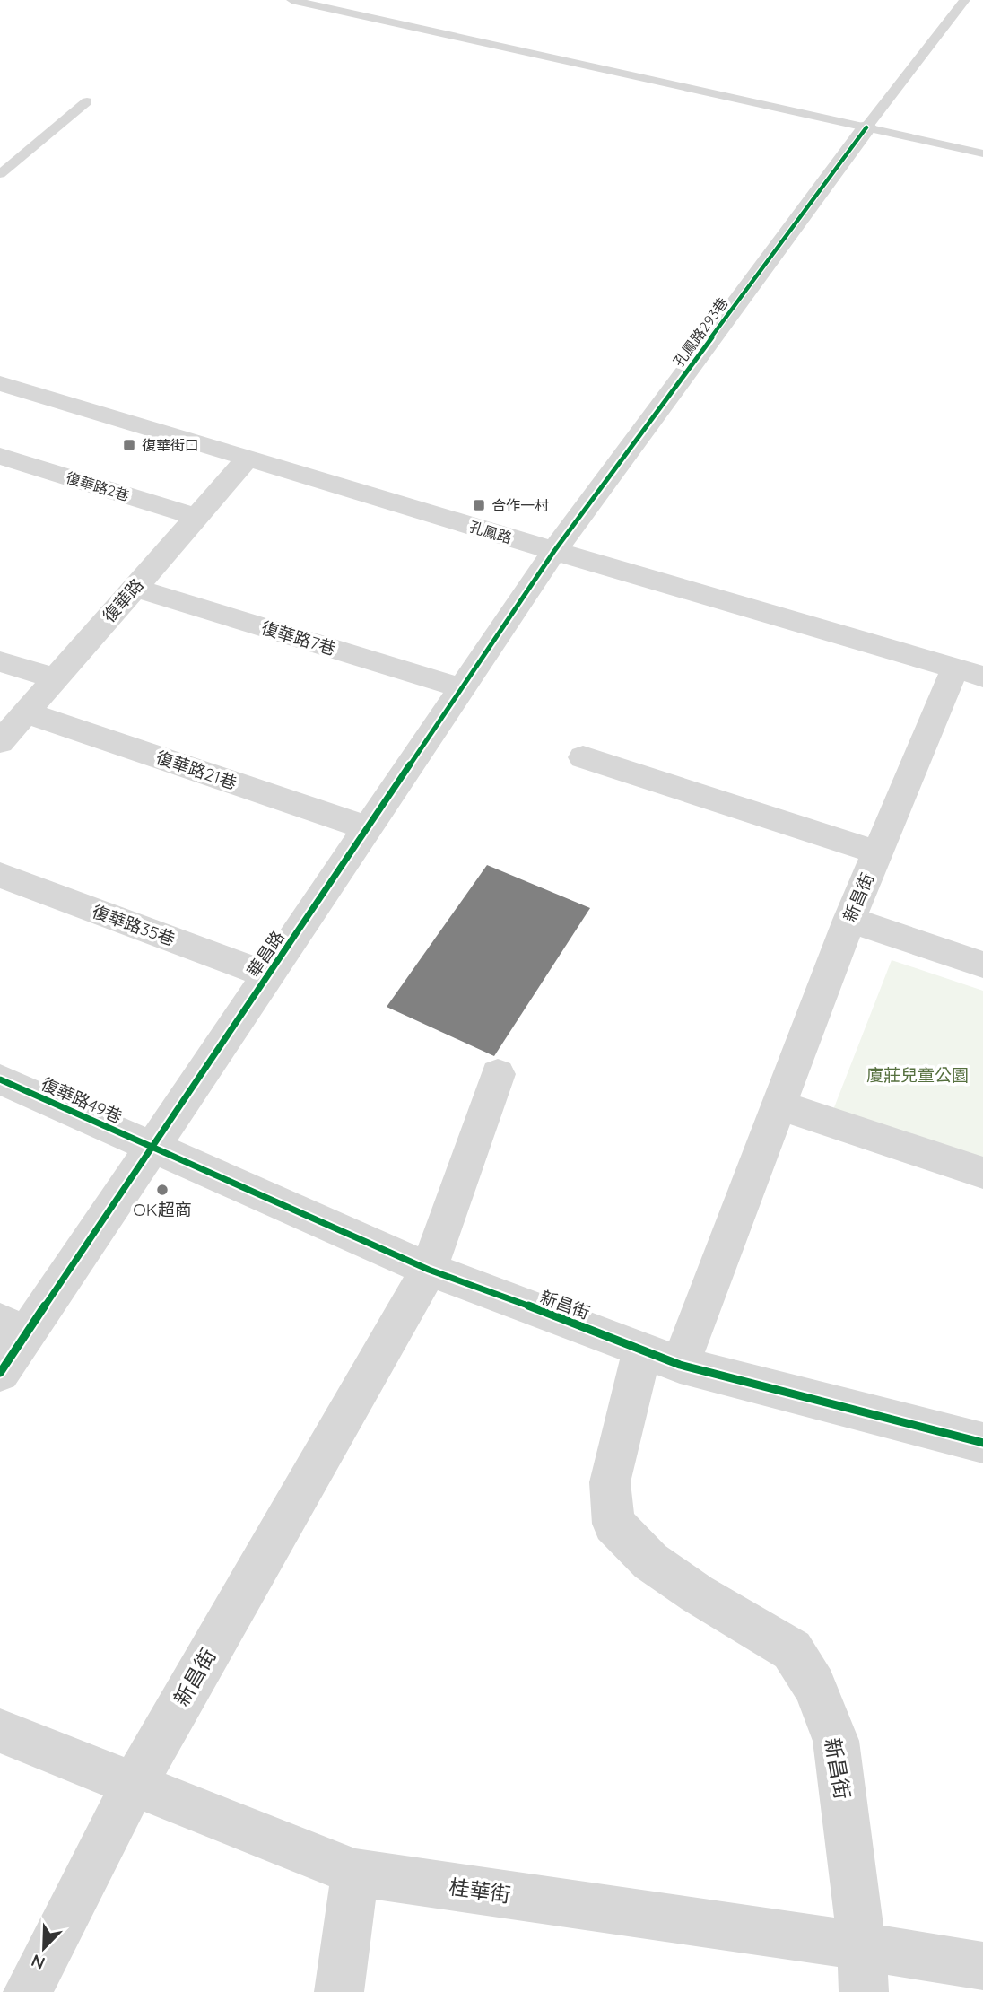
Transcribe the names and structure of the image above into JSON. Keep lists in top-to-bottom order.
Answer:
{
  "streets": {
    "street": [
      "孔鳳路293巷",
      "復華路2巷",
      "孔鳳路",
      "復華路",
      "復華路7巷",
      "復華路21巷",
      "新昌街",
      "復華路35巷",
      "華昌路",
      "復華路49巷",
      "桂華街"
    ]
  },
  "crossings": [
    ["孔鳳路293巷", "孔鳳路"],
    ["孔鳳路293巷", "華昌路"],
    ["復華路2巷", "復華路"],
    ["孔鳳路", "復華路"],
    ["孔鳳路", "新昌街"],
    ["孔鳳路", "華昌路"],
    ["復華路", "復華路7巷"],
    ["復華路", "復華路21巷"],
    ["復華路7巷", "華昌路"],
    ["復華路21巷", "華昌路"],
    ["新昌街", "華昌路"],
    ["新昌街", "復華路49巷"],
    ["新昌街", "桂華街"],
    ["復華路35巷", "華昌路"],
    ["華昌路", "復華路49巷"]
  ],
  "parks": ["廈莊兒童公園"],
  "places": {
    "transit": ["復華街口", "合作一村"],
    "other": ["OK超商"]
  },
  "north": "bottom left"
}
